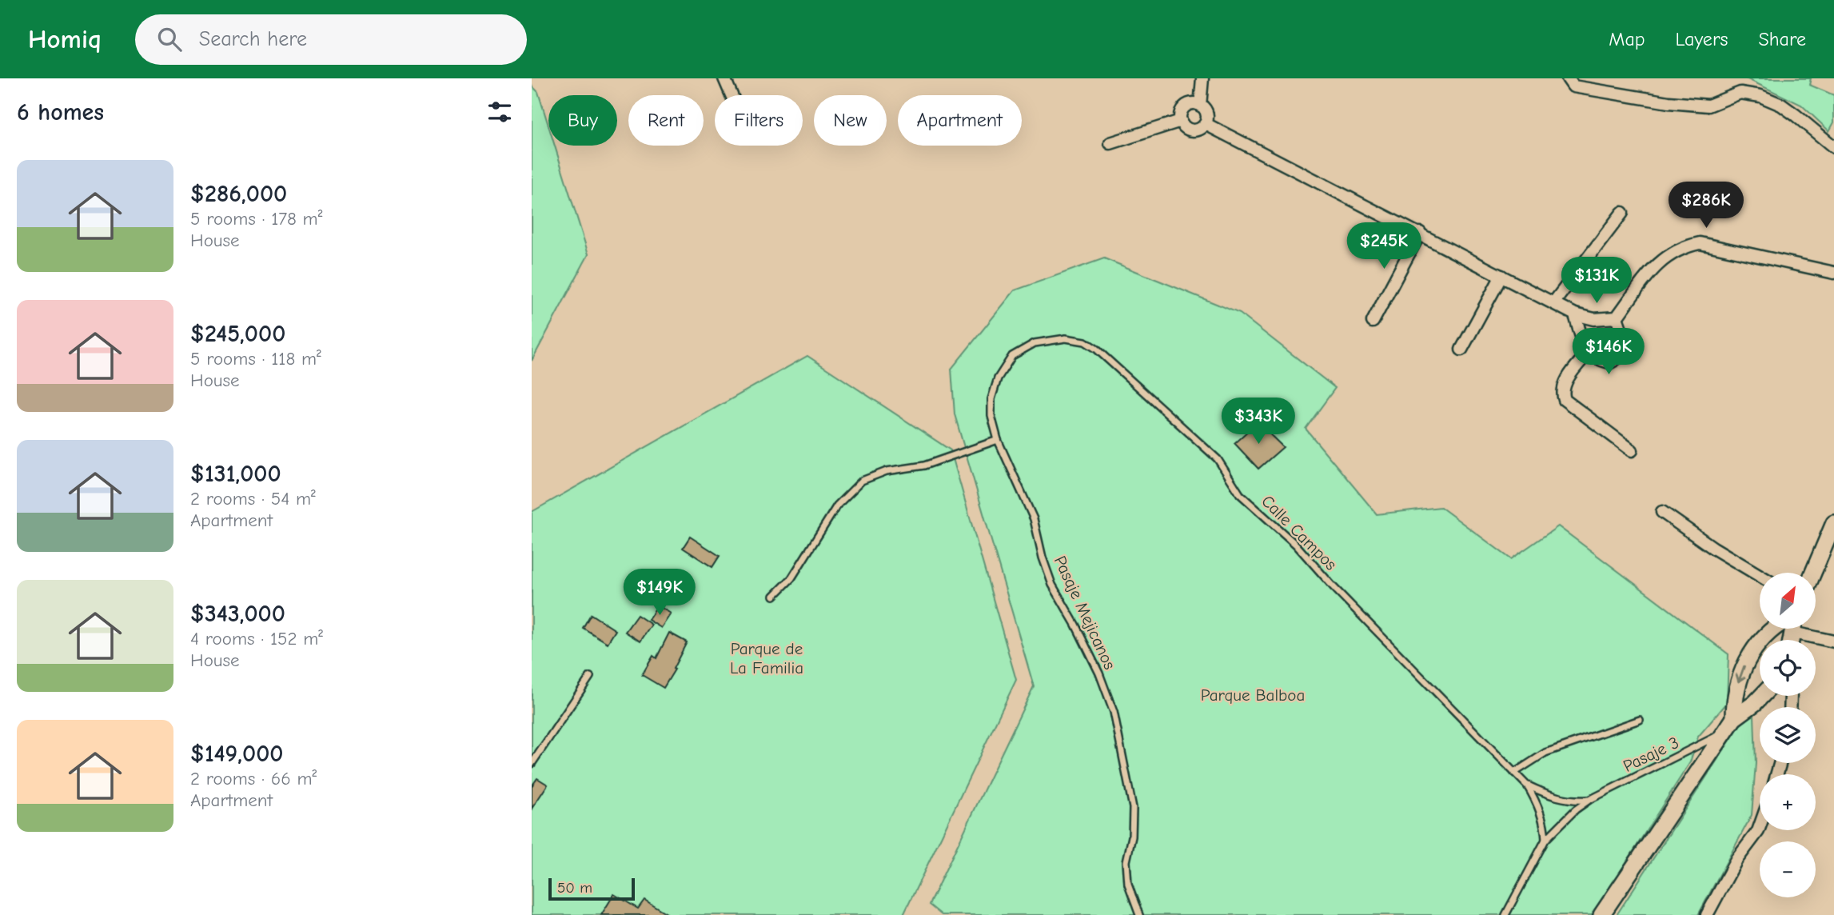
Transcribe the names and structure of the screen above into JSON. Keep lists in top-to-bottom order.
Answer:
{
  "streets": {
    "lane": ["Calle Campos", "Pasaje Mejicanos", "Pasaje 3"]
  },
  "crossings": [
    ["Calle Campos", "Pasaje Mejicanos"]
  ],
  "parks": ["Parque de La Familia", "Parque Balboa"],
  "scale_bar": "50 m",
  "north": "top right",
  "page": {
    "header": "Homiq",
    "search": "Search here",
    "nav": ["Map", "Layers", "Share"],
    "heading": "6 homes",
    "chip": [
      "Buy",
      "Rent",
      "Filters",
      "New",
      "Apartment"
    ],
    "list": [
      {
        "name": "$286,000",
        "note": "5 rooms · 178 m² · House"
      },
      {
        "name": "$245,000",
        "note": "5 rooms · 118 m² · House"
      },
      {
        "name": "$131,000",
        "note": "2 rooms · 54 m² · Apartment"
      },
      {
        "name": "$343,000",
        "note": "4 rooms · 152 m² · House"
      },
      {
        "name": "$149,000",
        "note": "2 rooms · 66 m² · Apartment"
      }
    ],
    "price": [
      "$286K",
      "$245K",
      "$131K",
      "$146K",
      "$343K",
      "$149K"
    ],
    "map_buttons": ["+", "−"],
    "scale": "50 m"
  }
}
